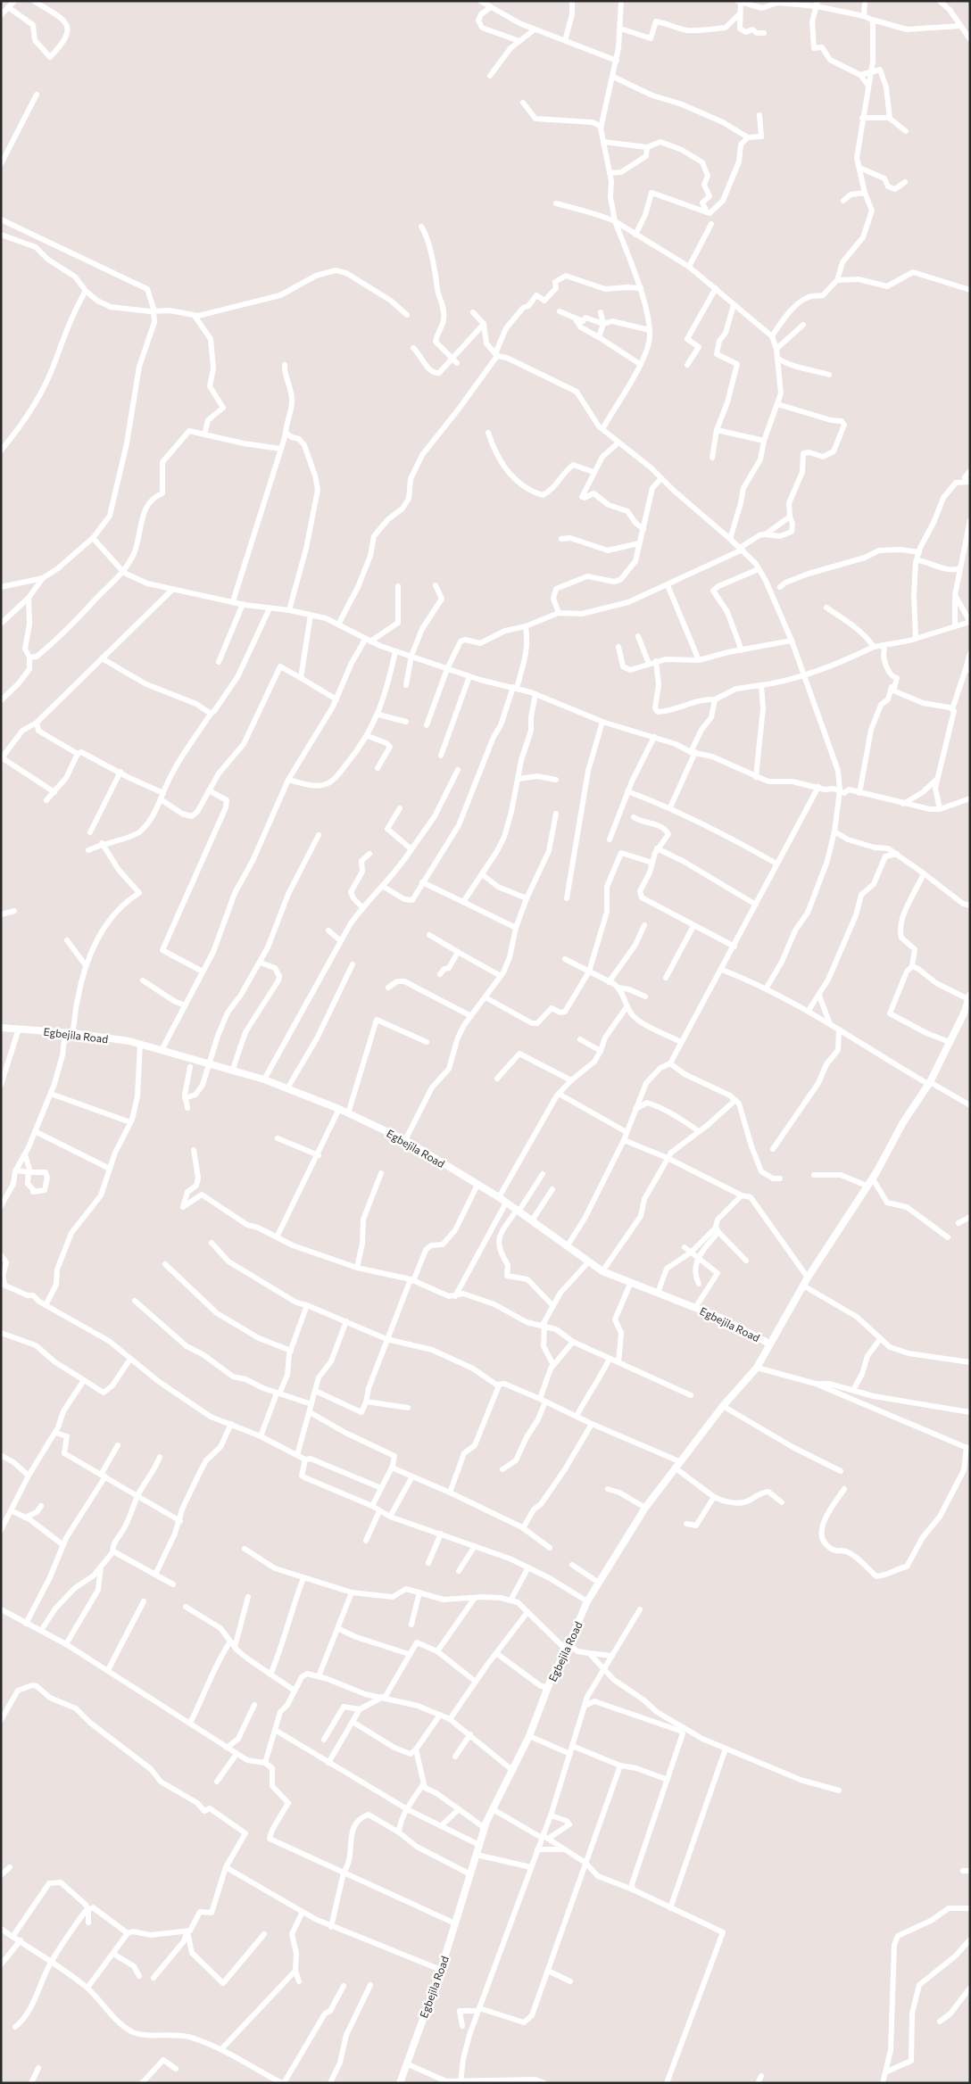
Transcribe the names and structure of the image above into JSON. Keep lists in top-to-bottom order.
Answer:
{
  "streets": {
    "street": ["Egbejila Road"]
  }
}
